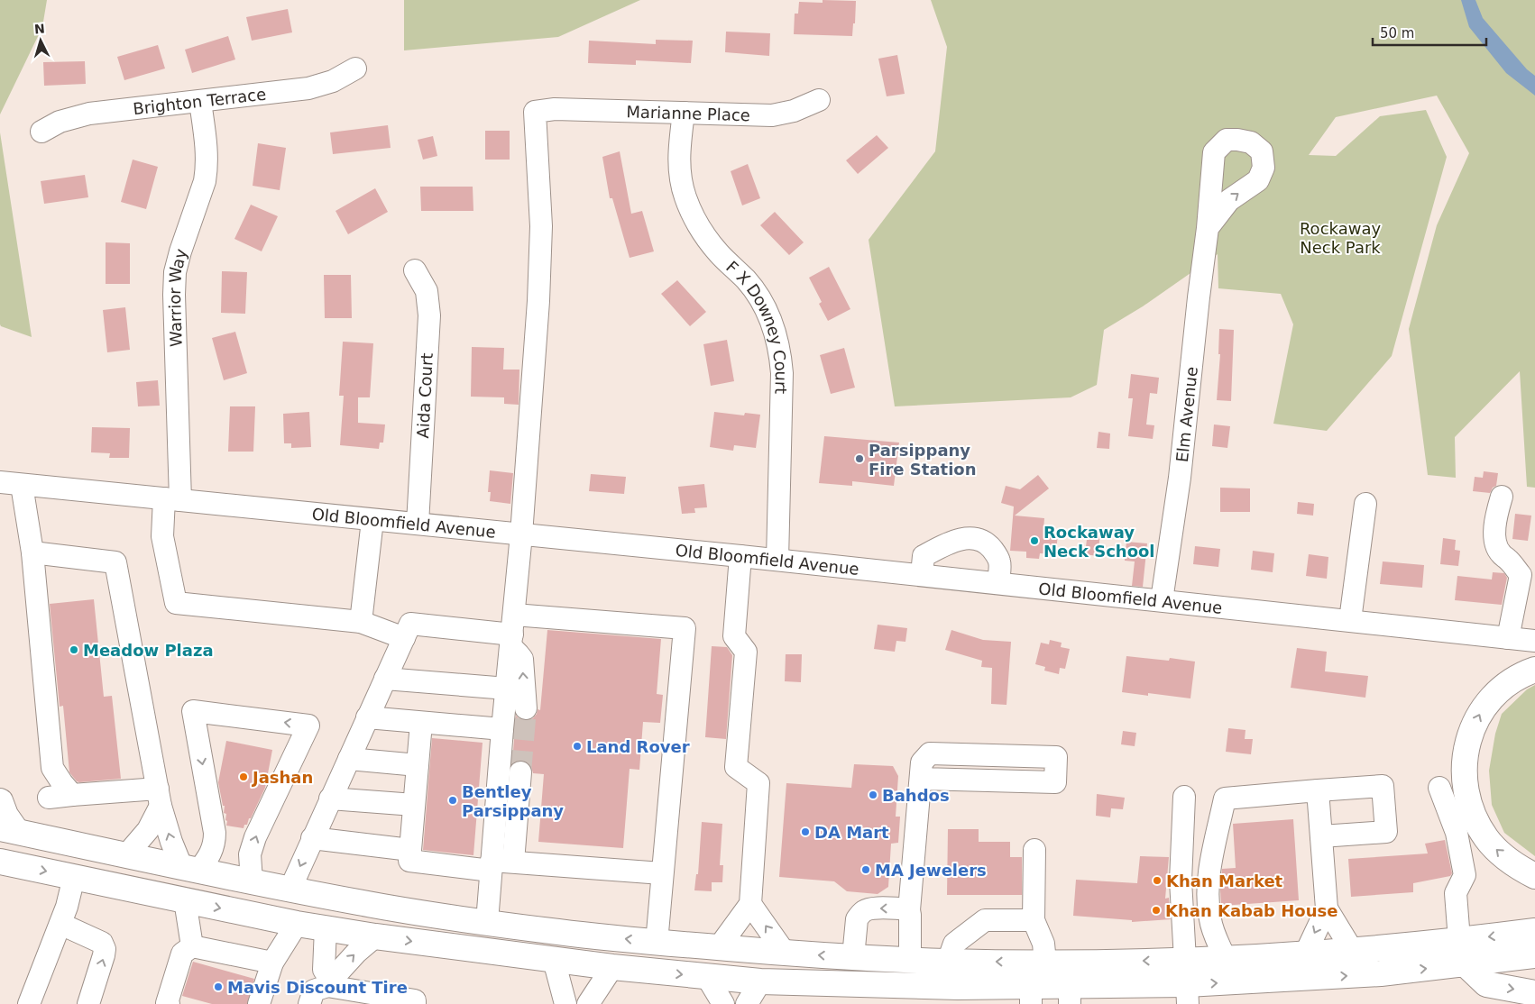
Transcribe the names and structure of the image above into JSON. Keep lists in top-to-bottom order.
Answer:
{
  "streets": {
    "street": [
      "Brighton Terrace",
      "Marianne Place",
      "Warrior Way",
      "F X Downey Court",
      "Aida Court",
      "Elm Avenue",
      "Old Bloomfield Avenue"
    ]
  },
  "crossings": [
    ["Brighton Terrace", "Warrior Way"],
    ["Marianne Place", "F X Downey Court"],
    ["Marianne Place", "Old Bloomfield Avenue"],
    ["Warrior Way", "Old Bloomfield Avenue"],
    ["F X Downey Court", "Old Bloomfield Avenue"],
    ["Aida Court", "Old Bloomfield Avenue"],
    ["Elm Avenue", "Old Bloomfield Avenue"]
  ],
  "parks": ["Rockaway Neck Park"],
  "places": [
    "Parsippany Fire Station",
    "Rockaway Neck School",
    "Meadow Plaza",
    "Land Rover",
    "Jashan",
    "Bahdos",
    "Bentley Parsippany",
    "DA Mart",
    "MA Jewelers",
    "Khan Market",
    "Khan Kabab House",
    "Mavis Discount Tire"
  ],
  "scale_bar": "50 m",
  "north": "top"
}
